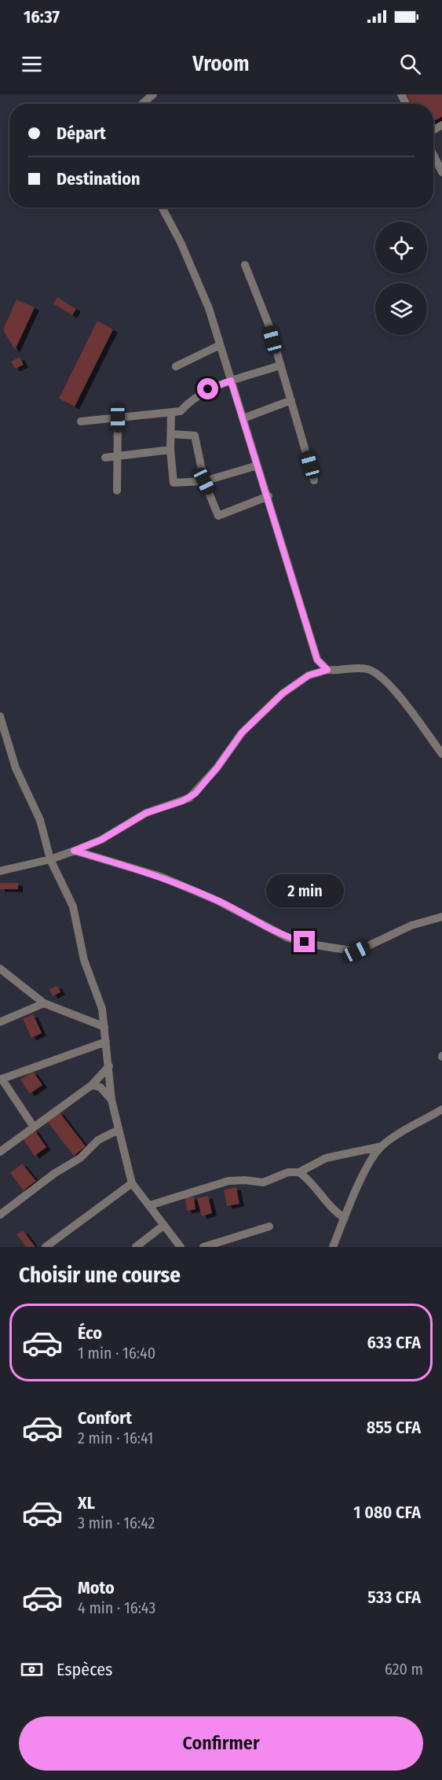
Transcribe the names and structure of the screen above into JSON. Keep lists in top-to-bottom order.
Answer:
{
  "page": {
    "status": "16:37",
    "header": "Vroom",
    "banner": ["Départ", "Destination"],
    "bubble": "2 min",
    "heading": "Choisir une course",
    "list": [
      {
        "name": "Éco",
        "note": "1 min · 16:40",
        "value": "633 CFA"
      },
      {
        "name": "Confort",
        "note": "2 min · 16:41",
        "value": "855 CFA"
      },
      {
        "name": "XL",
        "note": "3 min · 16:42",
        "value": "1 080 CFA"
      },
      {
        "name": "Moto",
        "note": "4 min · 16:43",
        "value": "533 CFA"
      }
    ],
    "pay": ["Espèces", "620 m"],
    "buttons": "Confirmer"
  }
}
